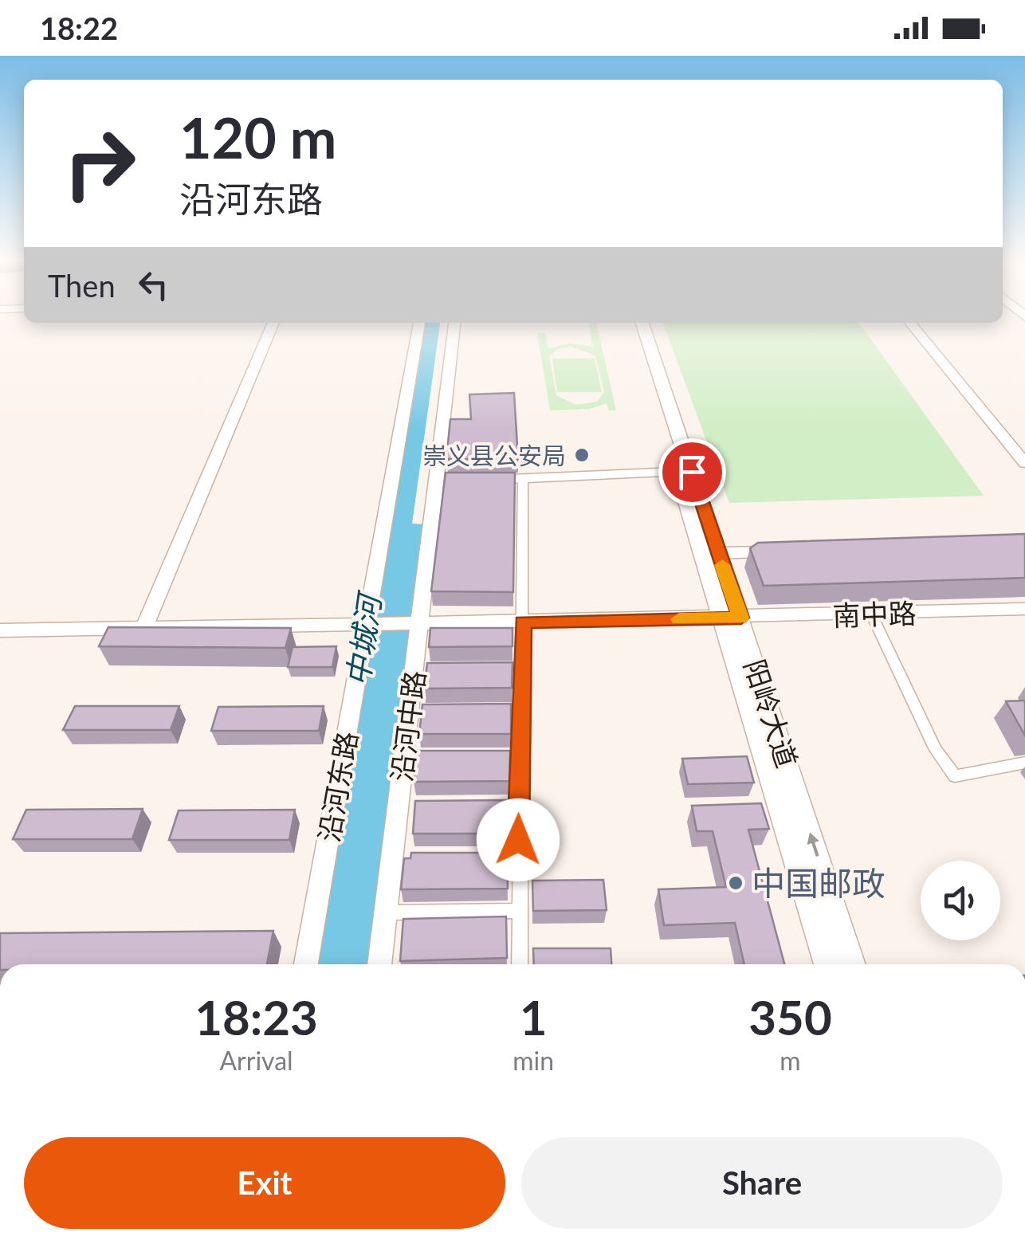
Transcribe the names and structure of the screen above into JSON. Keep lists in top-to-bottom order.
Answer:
{
  "streets": {
    "main road": ["阳岭大道"],
    "street": ["南中路", "沿河中路", "沿河东路"]
  },
  "crossings": [
    ["南中路", "阳岭大道"]
  ],
  "water": ["中城河"],
  "places": ["崇义县公安局", "中国邮政"],
  "page": {
    "status": "18:22",
    "turn": ["120 m", "沿河东路"],
    "then": "Then",
    "eta": [
      "18:23",
      "Arrival",
      "1",
      "min",
      "350",
      "m"
    ],
    "buttons": ["Exit", "Share"]
  }
}
